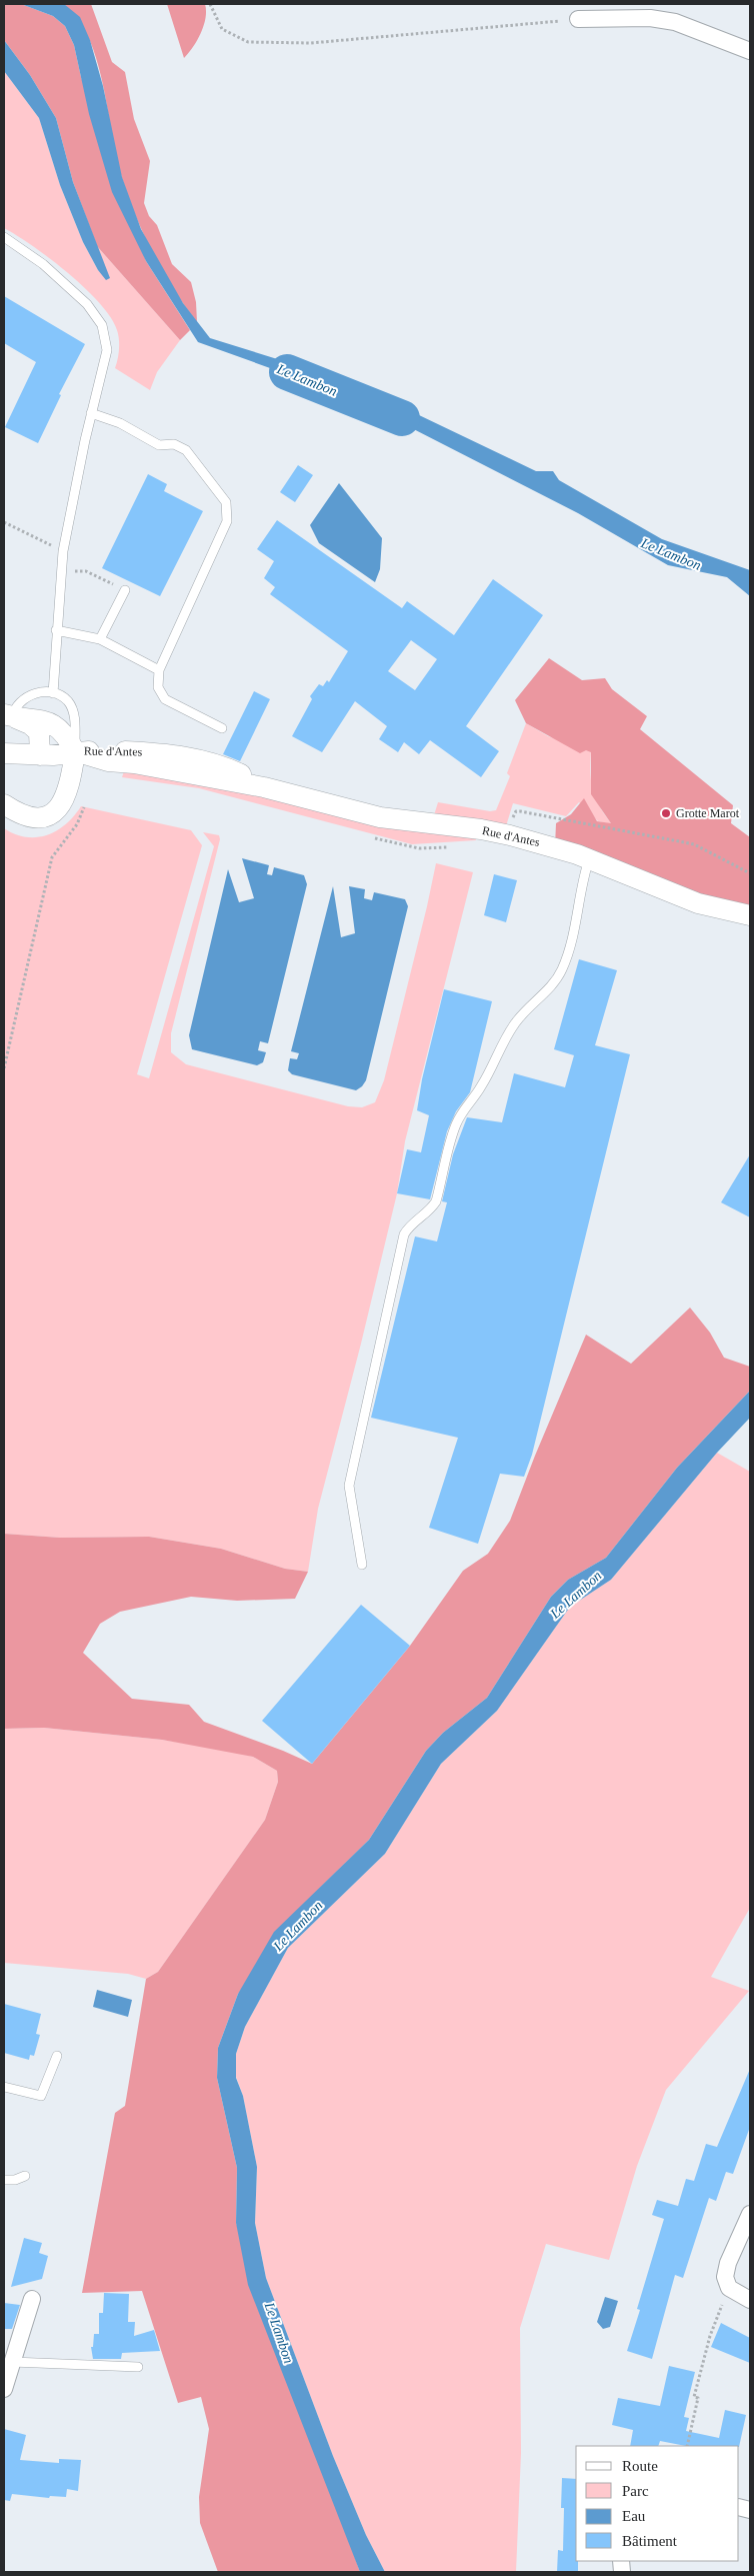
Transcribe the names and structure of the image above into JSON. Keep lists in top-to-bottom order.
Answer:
{
  "streets": {
    "street": ["Rue d'Antes"]
  },
  "water": ["Le Lambon"],
  "places": ["Grotte Marot"],
  "legend": [
    "Route",
    "Parc",
    "Eau",
    "Bâtiment"
  ]
}
